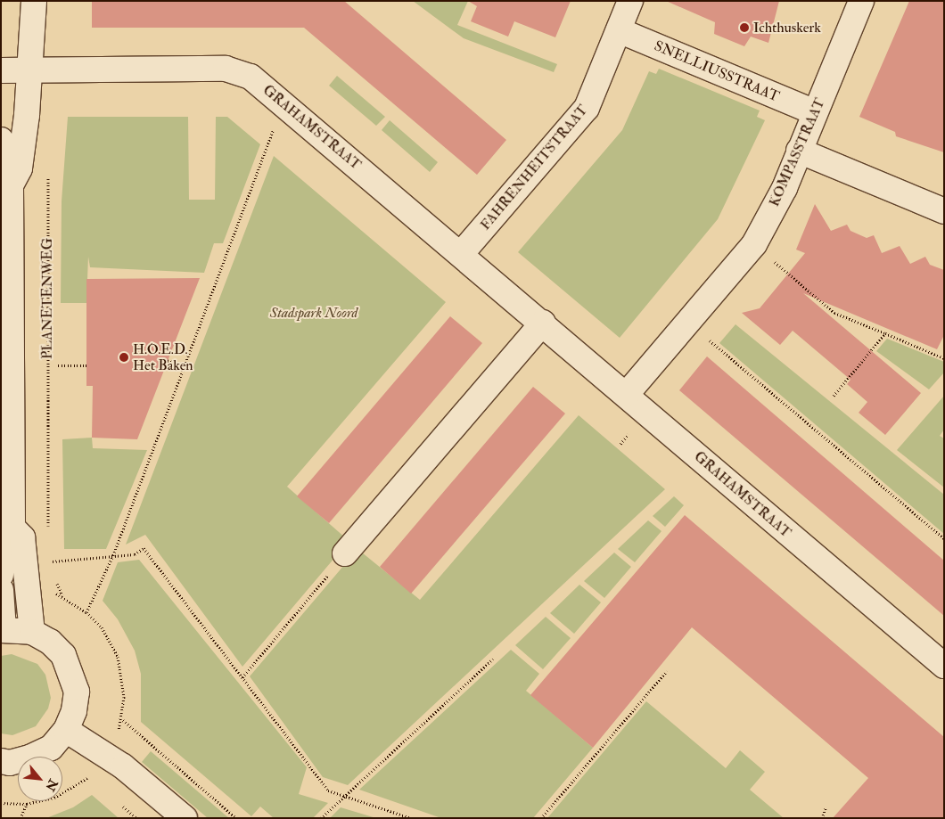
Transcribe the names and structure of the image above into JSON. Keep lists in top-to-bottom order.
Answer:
{
  "streets": {
    "street": [
      "SNELLIUSSTRAAT",
      "GRAHAMSTRAAT",
      "KOMPASSTRAAT",
      "FAHRENHEITSTRAAT"
    ],
    "path": ["PLANETENWEG"]
  },
  "crossings": [
    ["SNELLIUSSTRAAT", "KOMPASSTRAAT"],
    ["SNELLIUSSTRAAT", "FAHRENHEITSTRAAT"],
    ["GRAHAMSTRAAT", "KOMPASSTRAAT"],
    ["GRAHAMSTRAAT", "FAHRENHEITSTRAAT"]
  ],
  "parks": ["Stadspark Noord"],
  "places": ["Ichthuskerk", "H.O.E.D. Het Baken"],
  "north": "bottom right"
}
